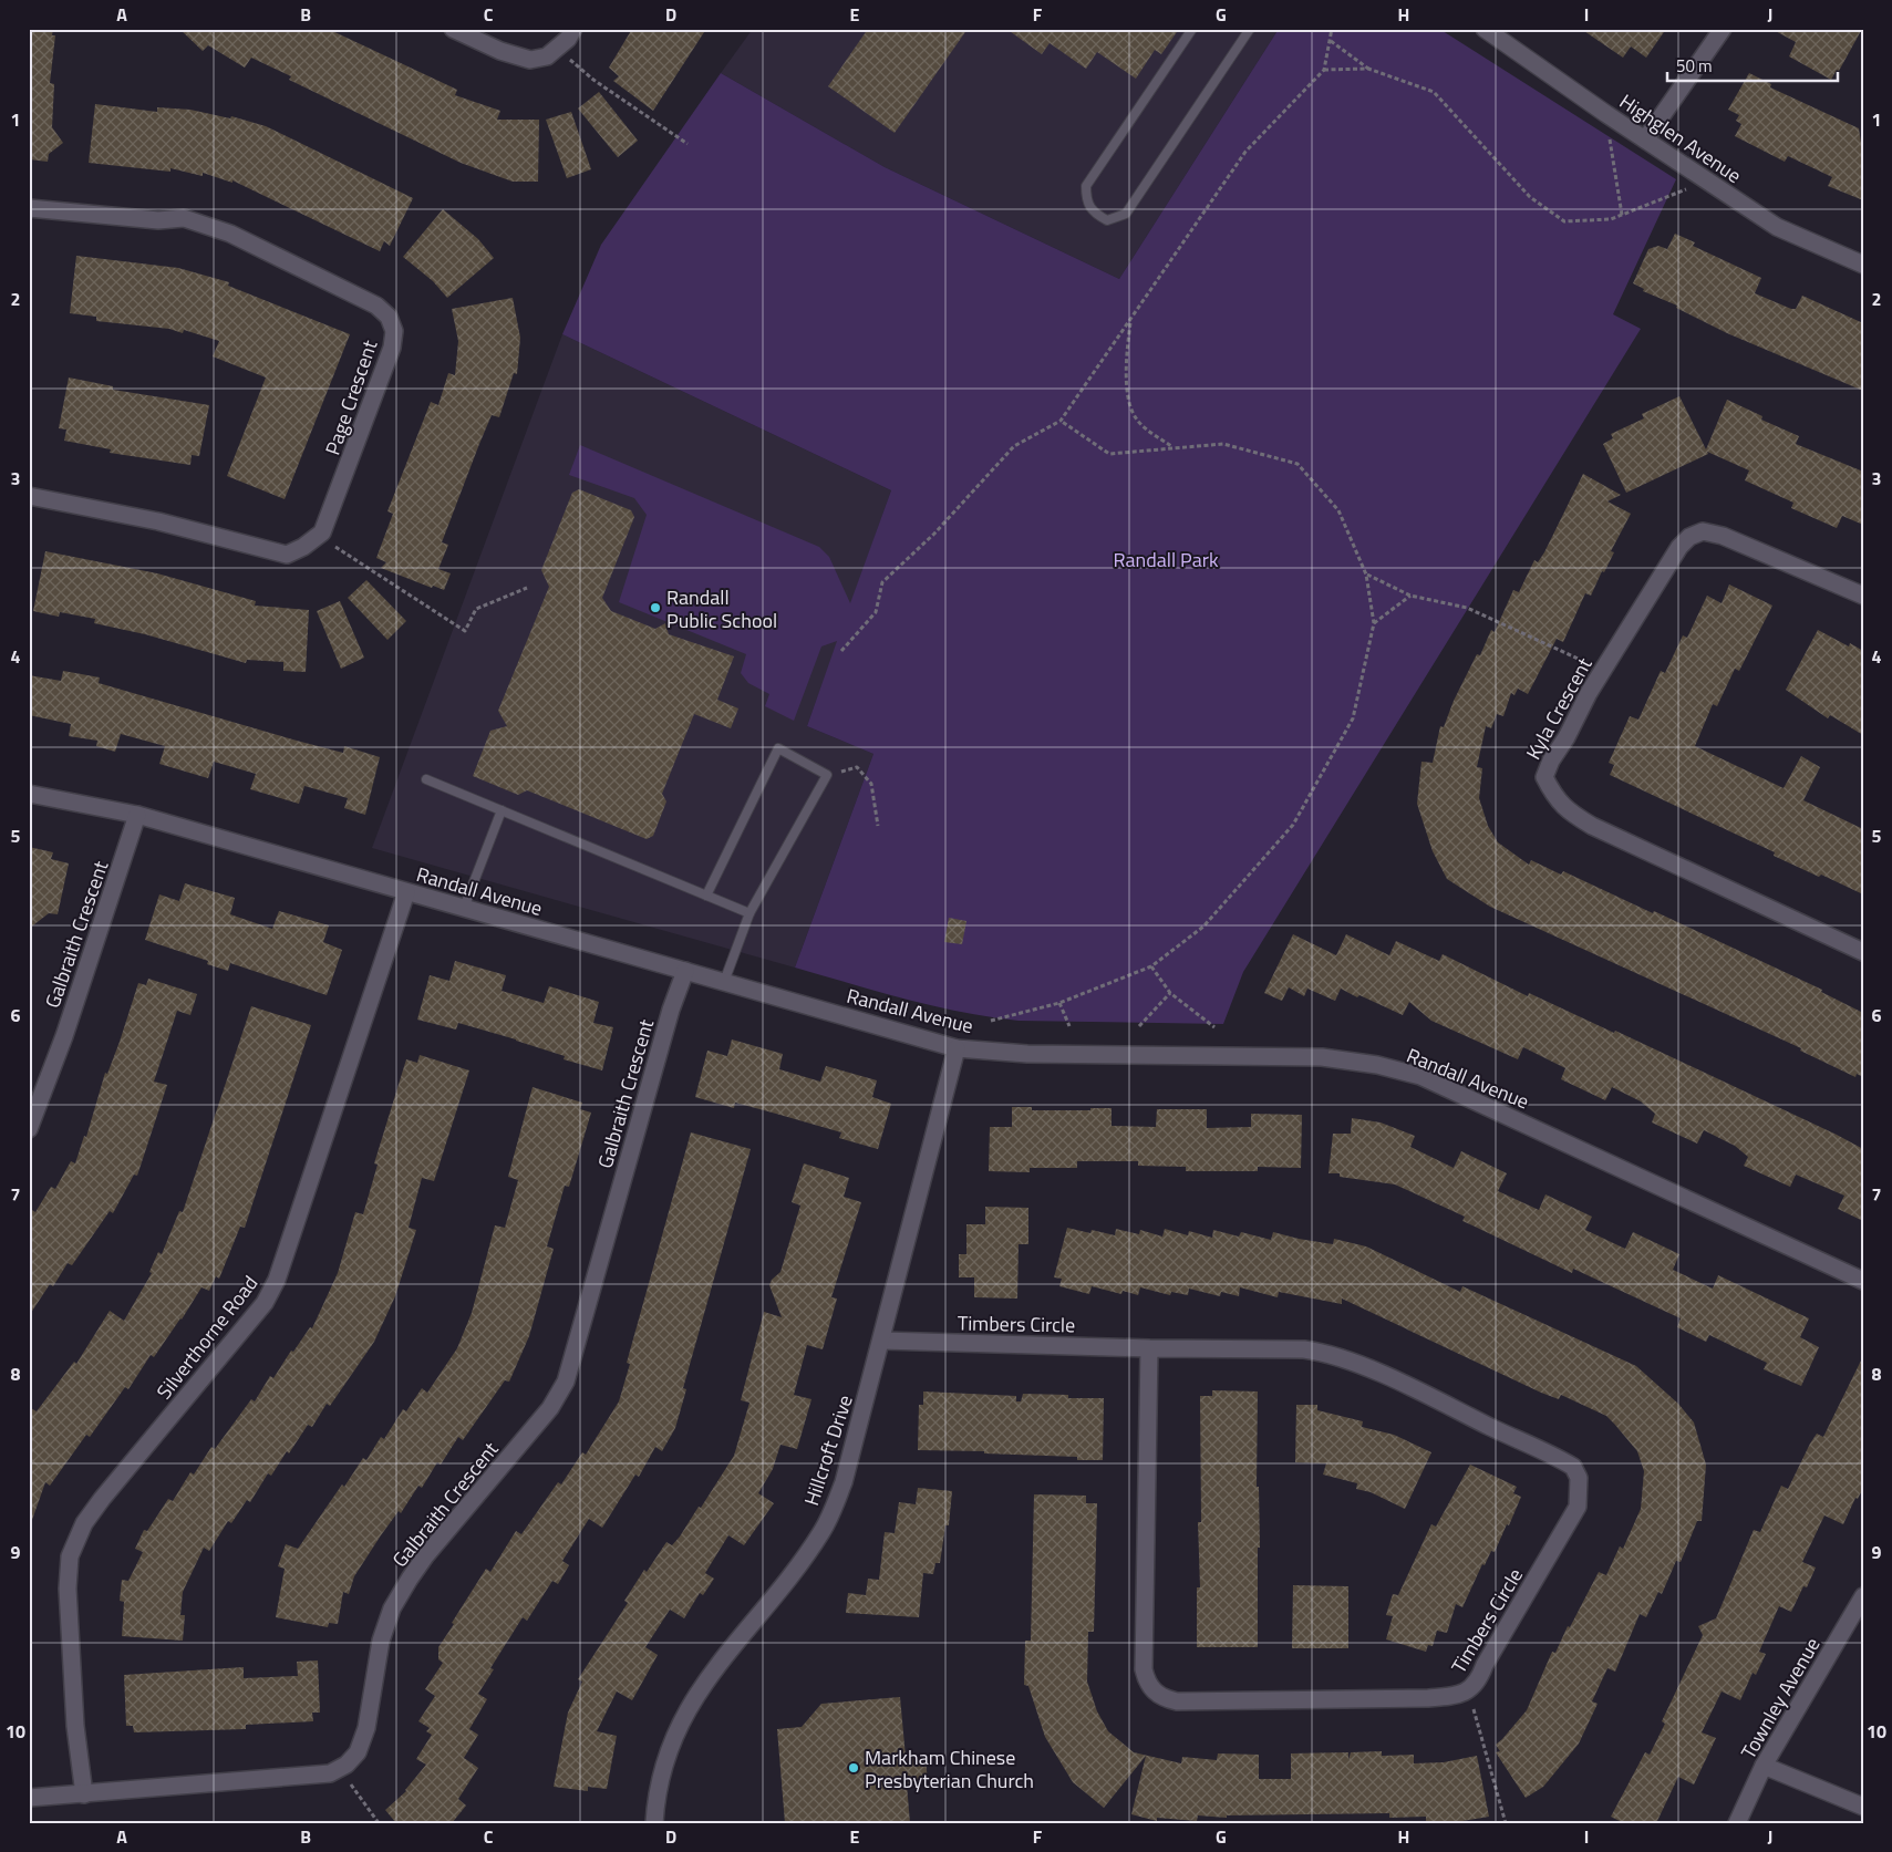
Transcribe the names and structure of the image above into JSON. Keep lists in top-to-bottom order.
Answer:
{
  "streets": {
    "street": [
      "Highglen Avenue",
      "Page Crescent",
      "Kyla Crescent",
      "Randall Avenue",
      "Galbraith Crescent",
      "Timbers Circle",
      "Silverthorne Road",
      "Hillcroft Drive",
      "Townley Avenue"
    ]
  },
  "crossings": [
    ["Randall Avenue", "Galbraith Crescent"],
    ["Randall Avenue", "Silverthorne Road"],
    ["Randall Avenue", "Hillcroft Drive"],
    ["Timbers Circle", "Hillcroft Drive"]
  ],
  "parks": ["Randall Park"],
  "places": ["Randall Public School", "Markham Chinese Presbyterian Church"],
  "scale_bar": "50 m",
  "grid": {
    "columns": [
      "A",
      "B",
      "C",
      "D",
      "E",
      "F",
      "G",
      "H",
      "I",
      "J"
    ],
    "rows": [
      "1",
      "2",
      "3",
      "4",
      "5",
      "6",
      "7",
      "8",
      "9",
      "10"
    ]
  }
}
